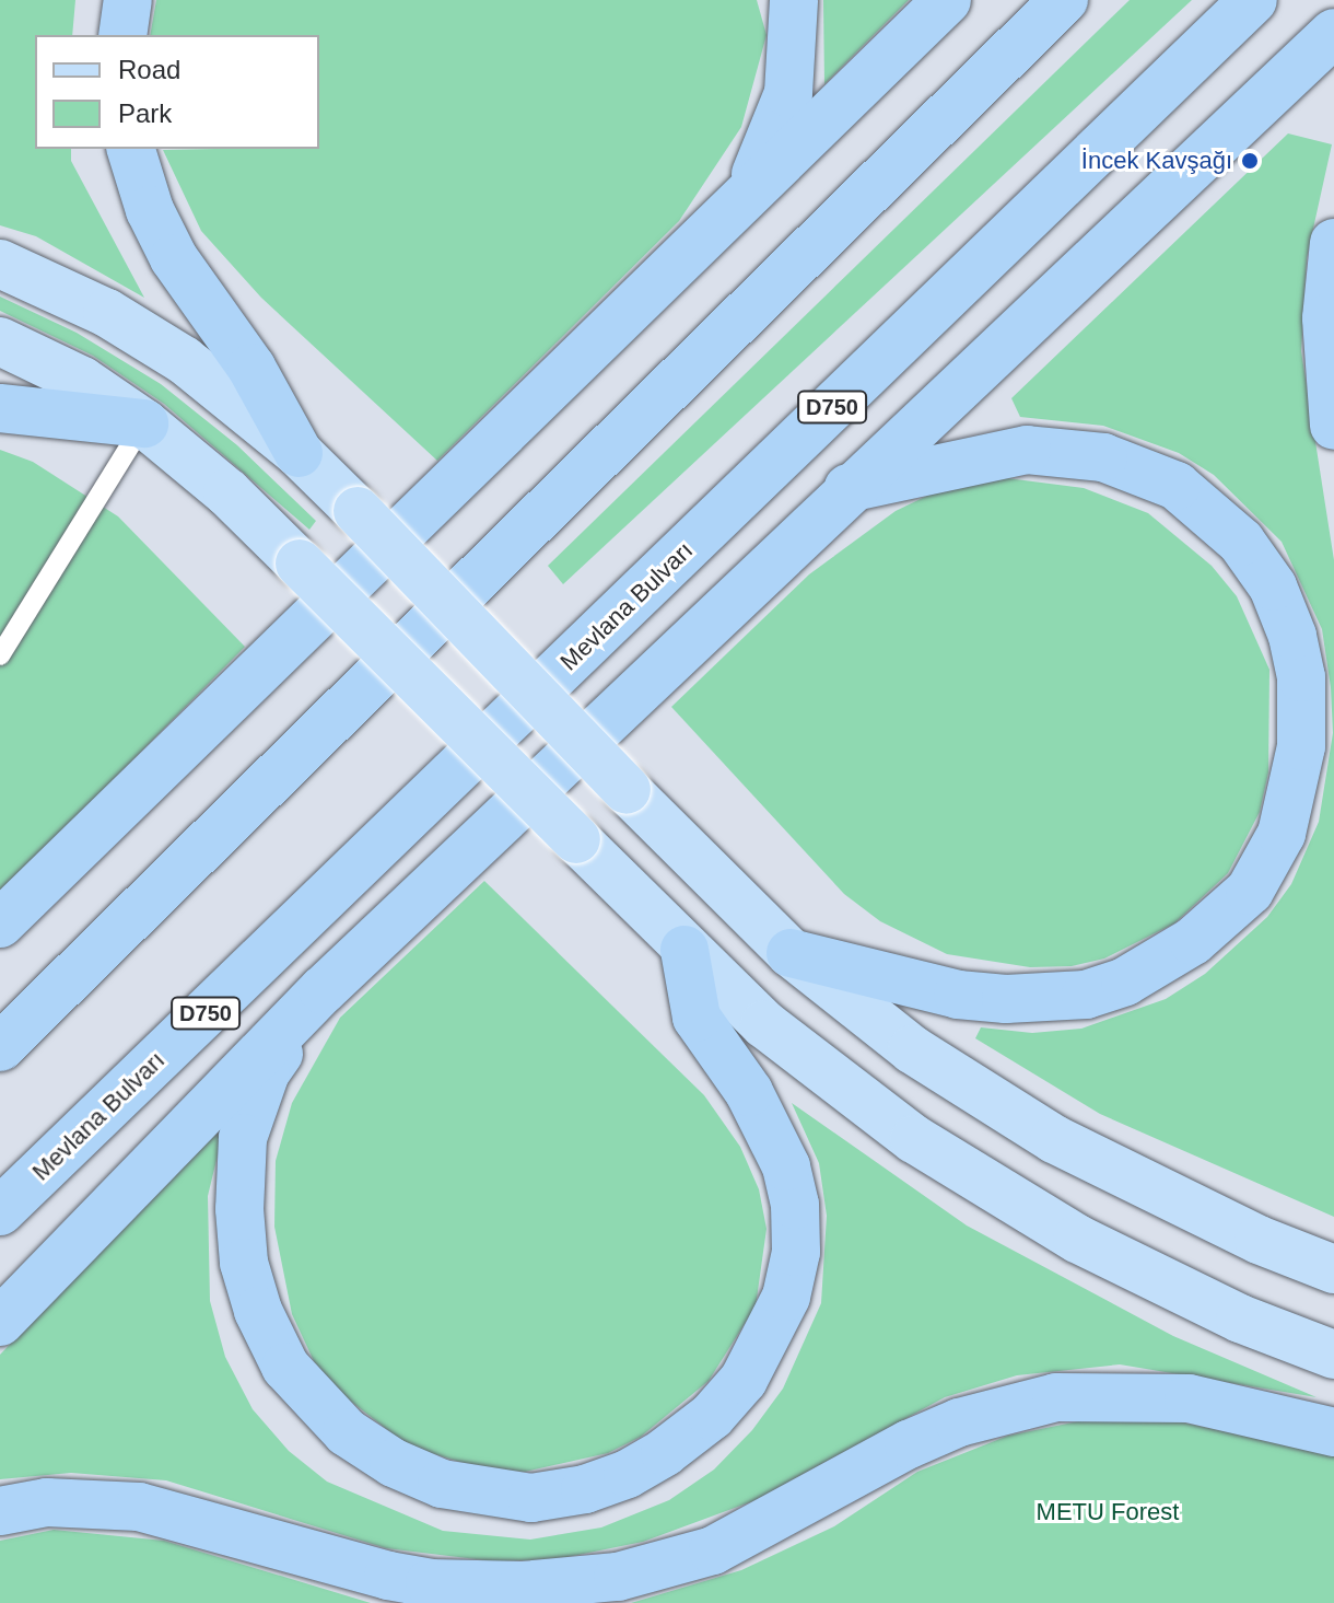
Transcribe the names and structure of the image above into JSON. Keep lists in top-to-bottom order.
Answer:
{
  "streets": {
    "highway": ["D750", "Mevlana Bulvarı"]
  },
  "parks": ["METU Forest"],
  "places": ["İncek Kavşağı"],
  "legend": ["Road", "Park"]
}
